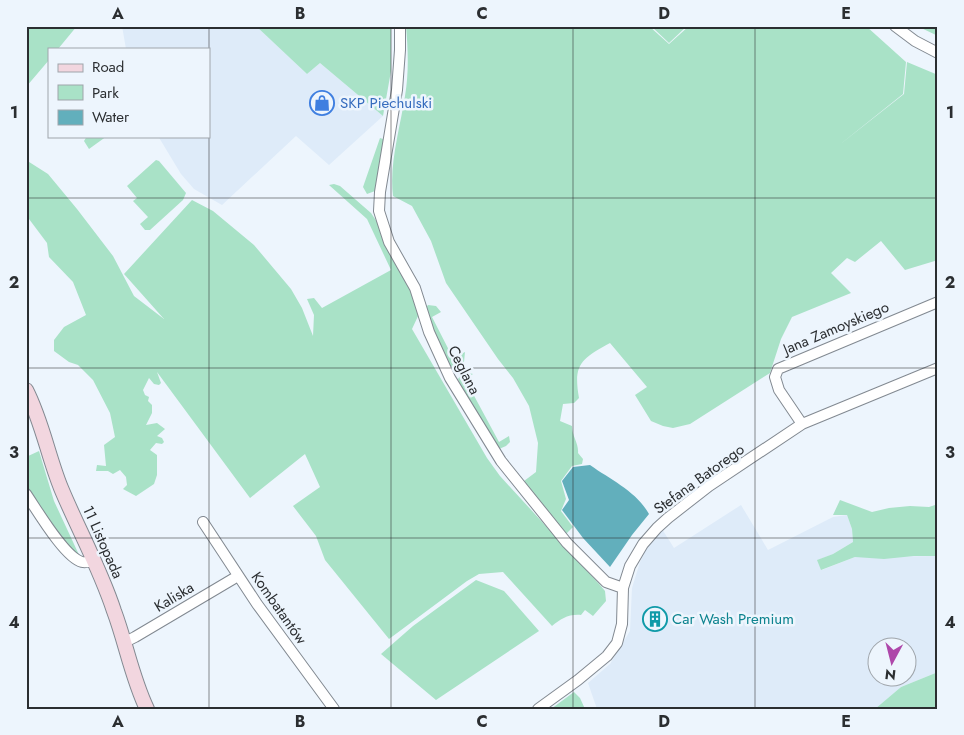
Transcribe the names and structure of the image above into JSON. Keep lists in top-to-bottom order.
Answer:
{
  "streets": {
    "main road": ["11 Listopada"],
    "street": [
      "Jana Zamoyskiego",
      "Ceglana",
      "Stefana Batorego",
      "Kaliska",
      "Kombatantów"
    ]
  },
  "crossings": [
    ["Jana Zamoyskiego", "Stefana Batorego"],
    ["Ceglana", "Stefana Batorego"],
    ["11 Listopada", "Kaliska"],
    ["Kaliska", "Kombatantów"]
  ],
  "places": {
    "shop": ["SKP Piechulski"],
    "building": ["Car Wash Premium"]
  },
  "legend": ["Road", "Park", "Water"],
  "north": "bottom",
  "grid": {
    "columns": [
      "A",
      "B",
      "C",
      "D",
      "E"
    ],
    "rows": [
      "1",
      "2",
      "3",
      "4"
    ]
  }
}
